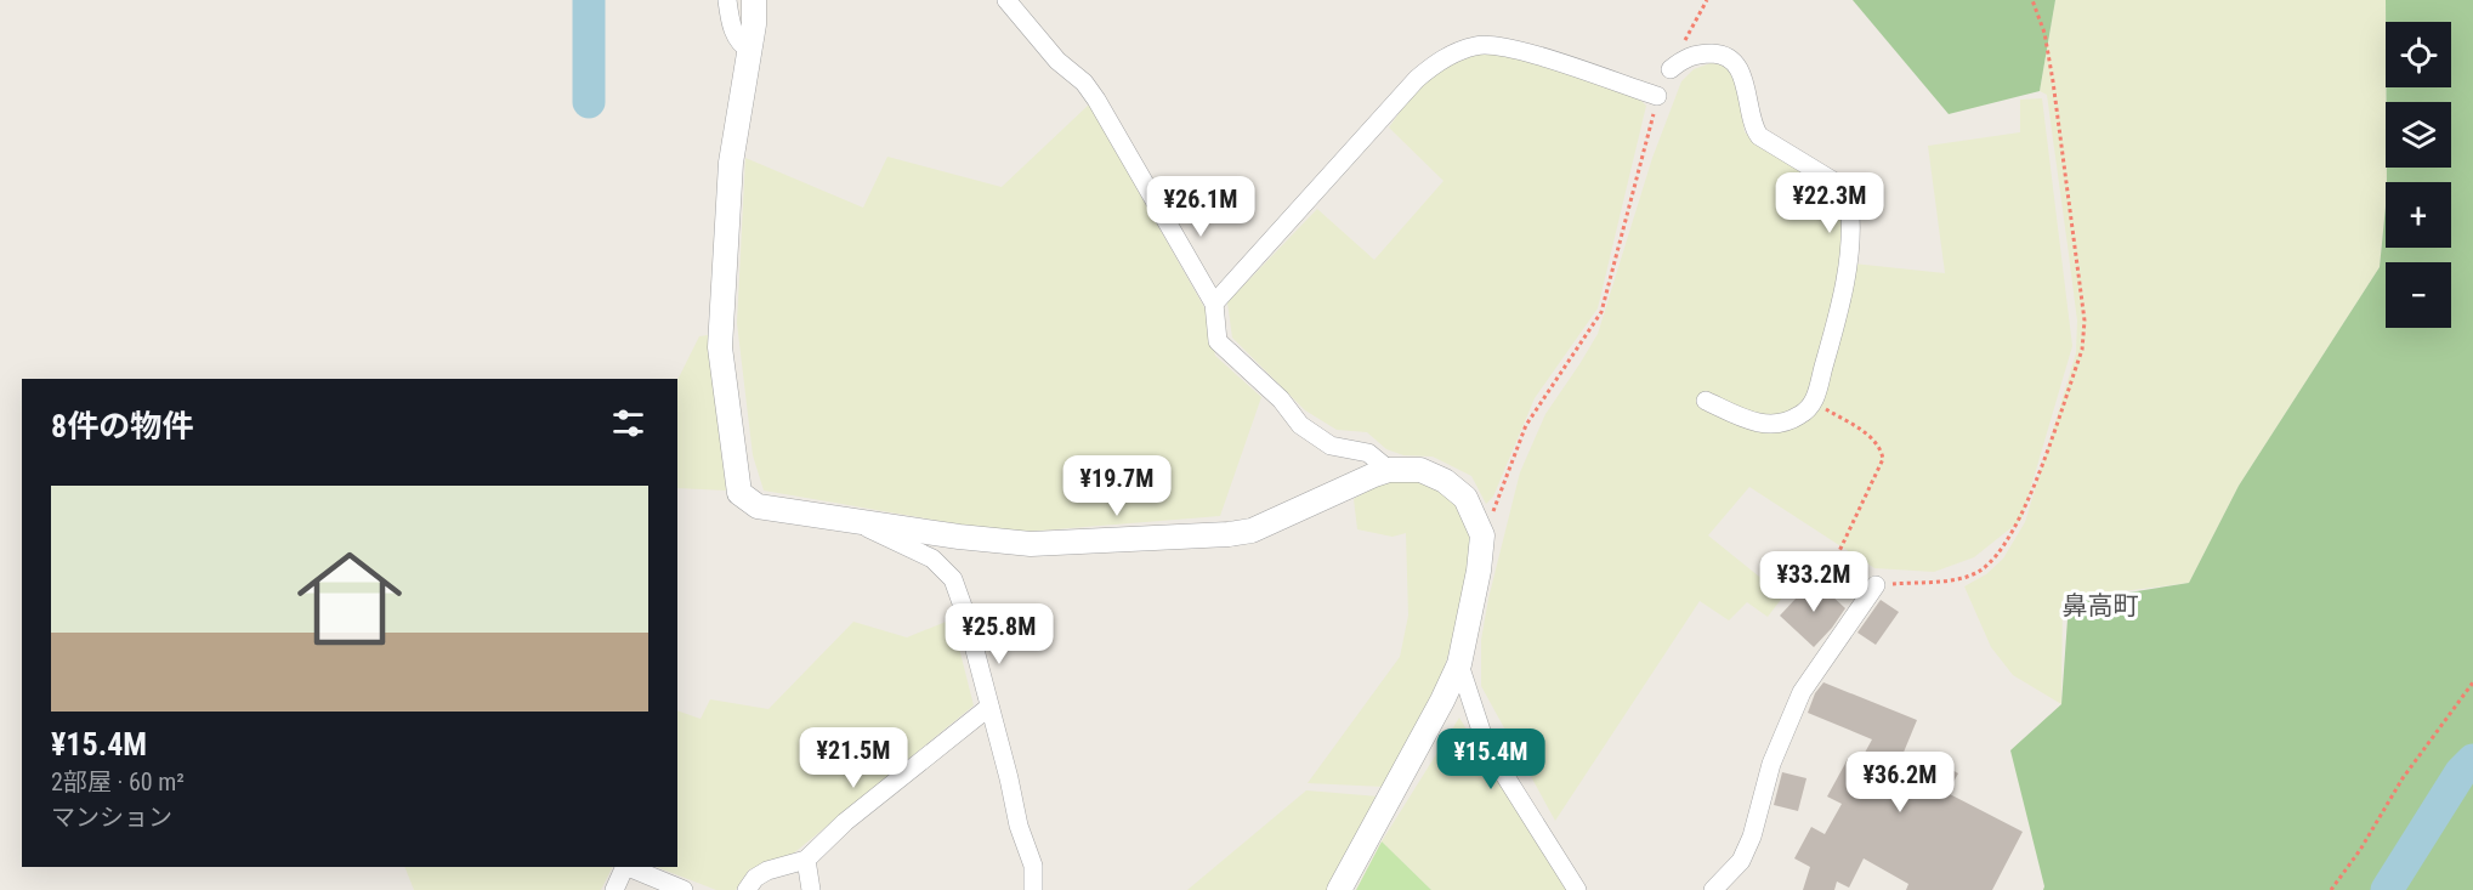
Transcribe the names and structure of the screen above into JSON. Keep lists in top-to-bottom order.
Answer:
{
  "districts": ["鼻高町"],
  "page": {
    "map_buttons": ["+", "−"],
    "price": [
      "¥22.3M",
      "¥26.1M",
      "¥19.7M",
      "¥33.2M",
      "¥25.8M",
      "¥21.5M",
      "¥15.4M",
      "¥36.2M"
    ],
    "heading": "8件の物件",
    "list": [
      {
        "name": "¥15.4M",
        "note": "2部屋 · 60 m² · マンション"
      }
    ]
  }
}
